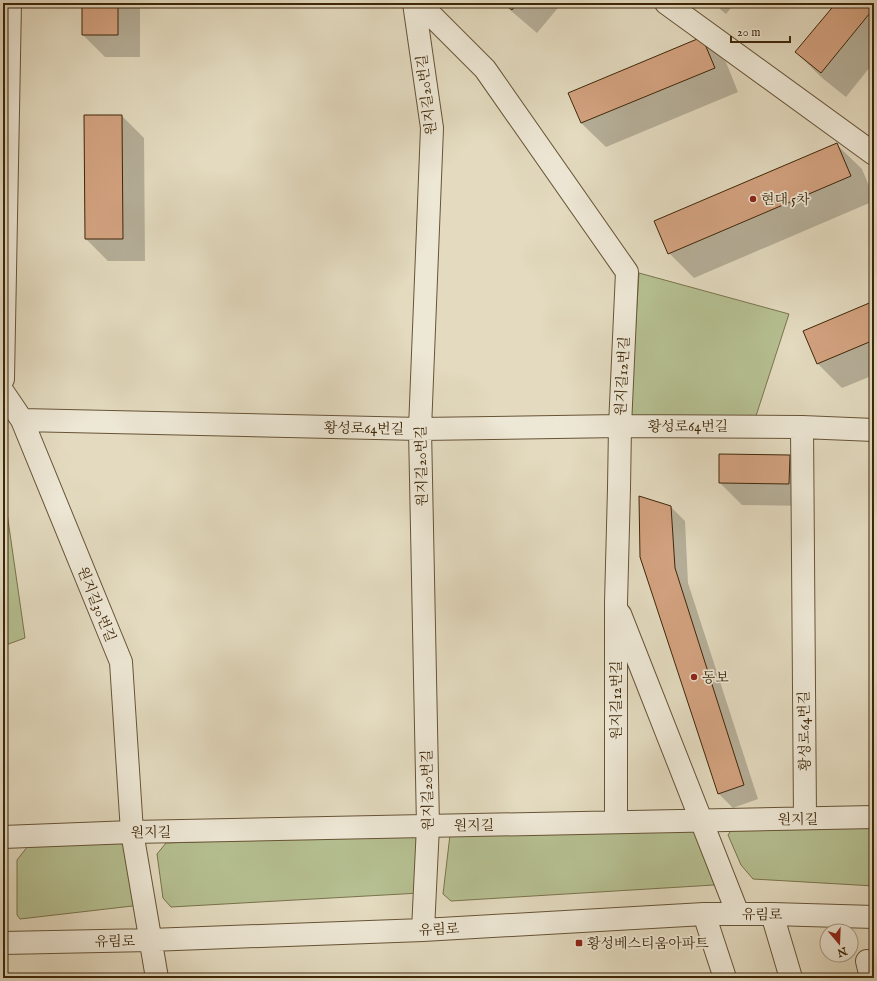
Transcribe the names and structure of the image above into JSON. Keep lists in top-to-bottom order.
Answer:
{
  "streets": {
    "street": [
      "원지길20번길",
      "원지길12번길",
      "황성로64번길",
      "원지길30번길",
      "원지길",
      "유림로"
    ]
  },
  "crossings": [
    ["원지길20번길", "황성로64번길"],
    ["원지길20번길", "원지길"],
    ["원지길20번길", "유림로"],
    ["원지길12번길", "황성로64번길"],
    ["원지길12번길", "원지길"],
    ["황성로64번길", "원지길30번길"],
    ["황성로64번길", "원지길"],
    ["원지길30번길", "원지길"],
    ["원지길30번길", "유림로"]
  ],
  "places": {
    "other": ["현대 5차", "동보"],
    "transit": ["황성베스티움아파트"]
  },
  "scale_bar": "20 m",
  "north": "bottom"
}
